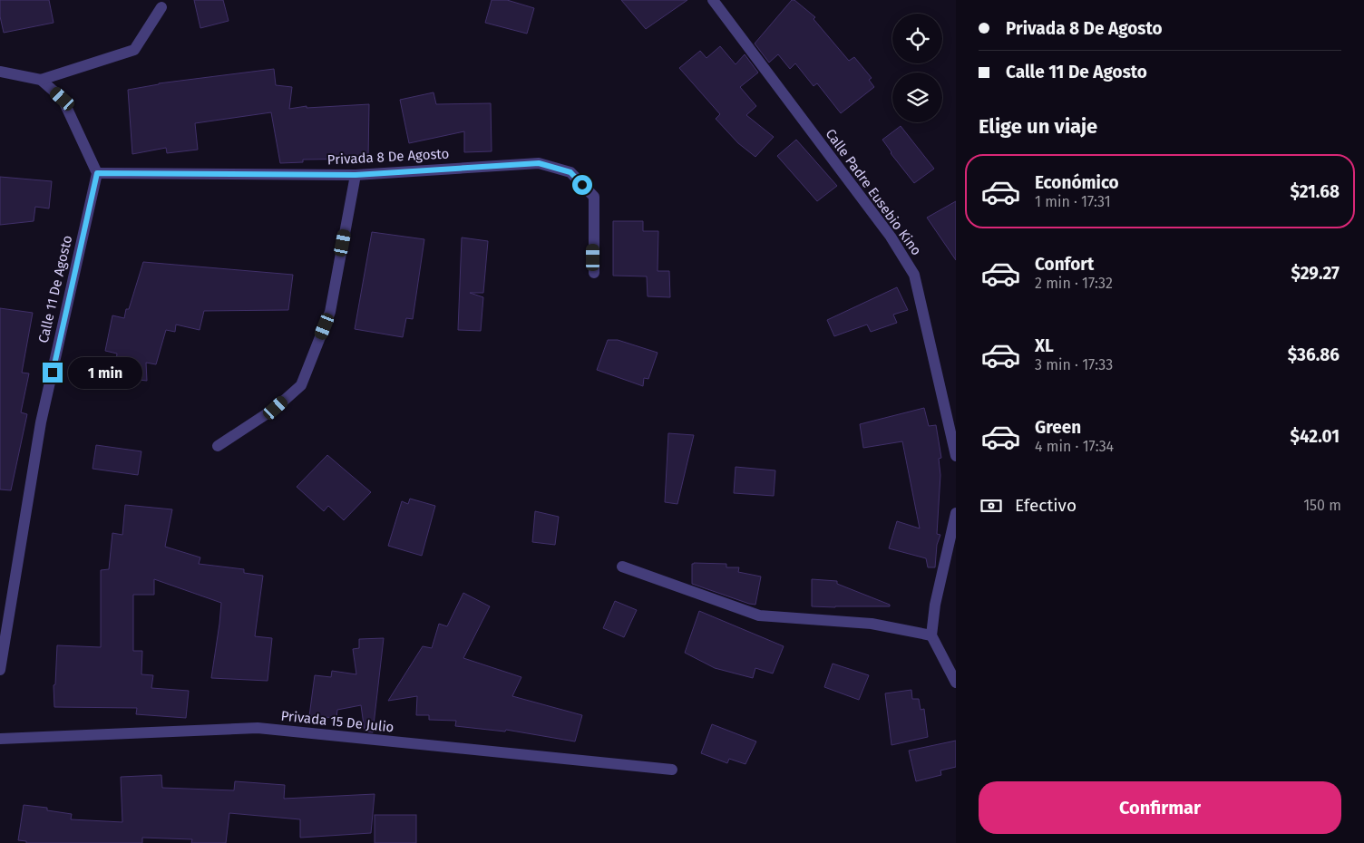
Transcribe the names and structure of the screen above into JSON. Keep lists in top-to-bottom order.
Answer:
{
  "streets": {
    "street": [
      "Privada 8 De Agosto",
      "Calle Padre Eusebio Kino",
      "Calle 11 De Agosto",
      "Privada 15 De Julio"
    ]
  },
  "crossings": [
    ["Privada 8 De Agosto", "Calle 11 De Agosto"]
  ],
  "page": {
    "banner": ["Privada 8 De Agosto", "Calle 11 De Agosto"],
    "heading": "Elige un viaje",
    "list": [
      {
        "name": "Económico",
        "note": "1 min · 17:31",
        "value": "$21.68"
      },
      {
        "name": "Confort",
        "note": "2 min · 17:32",
        "value": "$29.27"
      },
      {
        "name": "XL",
        "note": "3 min · 17:33",
        "value": "$36.86"
      },
      {
        "name": "Green",
        "note": "4 min · 17:34",
        "value": "$42.01"
      }
    ],
    "bubble": "1 min",
    "pay": ["Efectivo", "150 m"],
    "buttons": "Confirmar"
  }
}
